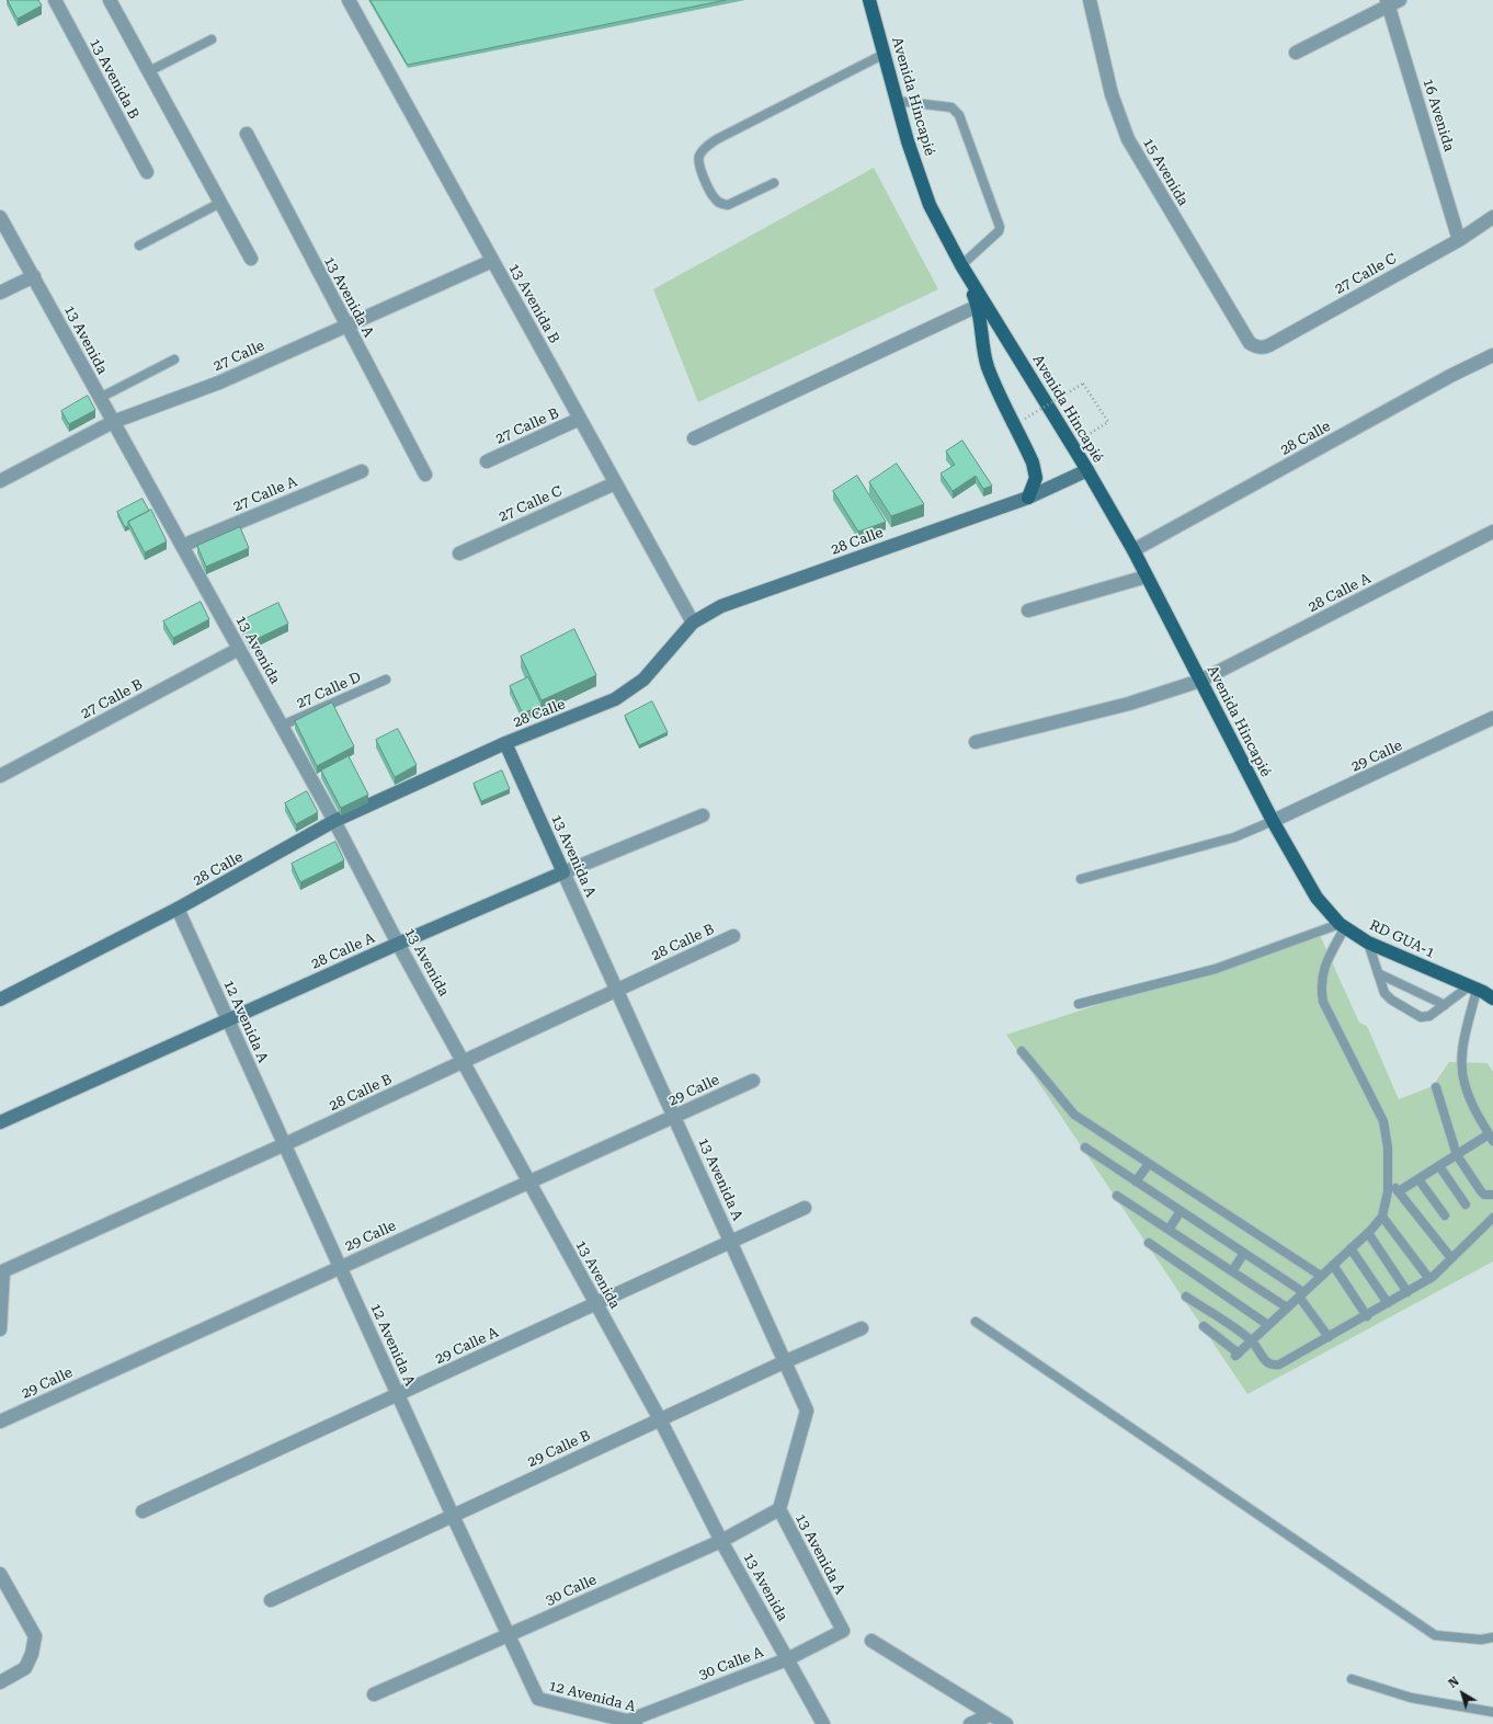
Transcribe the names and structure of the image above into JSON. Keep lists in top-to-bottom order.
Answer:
{
  "streets": {
    "main road": [
      "Avenida Hincapié",
      "13 Avenida A",
      "28 Calle",
      "28 Calle A",
      "RD GUA-1"
    ],
    "street": [
      "13 Avenida B",
      "16 Avenida",
      "15 Avenida",
      "27 Calle C",
      "13 Avenida",
      "27 Calle",
      "27 Calle B",
      "27 Calle A",
      "29 Calle",
      "28 Calle B",
      "12 Avenida A",
      "29 Calle A",
      "29 Calle B",
      "30 Calle",
      "30 Calle A"
    ],
    "lane": ["27 Calle D"]
  },
  "crossings": [
    ["13 Avenida B", "27 Calle C"],
    ["13 Avenida B", "27 Calle"],
    ["13 Avenida B", "27 Calle B"],
    ["13 Avenida B", "28 Calle"],
    ["Avenida Hincapié", "28 Calle"],
    ["Avenida Hincapié", "28 Calle A"],
    ["Avenida Hincapié", "29 Calle"],
    ["Avenida Hincapié", "RD GUA-1"],
    ["16 Avenida", "27 Calle C"],
    ["15 Avenida", "27 Calle C"],
    ["13 Avenida A", "27 Calle"],
    ["13 Avenida A", "28 Calle"],
    ["13 Avenida A", "28 Calle A"],
    ["13 Avenida A", "29 Calle"],
    ["13 Avenida A", "28 Calle B"],
    ["13 Avenida A", "29 Calle A"],
    ["13 Avenida A", "29 Calle B"],
    ["13 Avenida A", "30 Calle"],
    ["13 Avenida A", "30 Calle A"],
    ["13 Avenida", "27 Calle"],
    ["13 Avenida", "27 Calle B"],
    ["13 Avenida", "28 Calle"],
    ["13 Avenida", "27 Calle A"],
    ["13 Avenida", "28 Calle A"],
    ["13 Avenida", "27 Calle D"],
    ["13 Avenida", "29 Calle"],
    ["13 Avenida", "28 Calle B"],
    ["13 Avenida", "29 Calle A"],
    ["13 Avenida", "29 Calle B"],
    ["13 Avenida", "30 Calle"],
    ["13 Avenida", "30 Calle A"],
    ["28 Calle", "12 Avenida A"],
    ["28 Calle A", "12 Avenida A"],
    ["29 Calle", "RD GUA-1"],
    ["29 Calle", "12 Avenida A"],
    ["28 Calle B", "12 Avenida A"],
    ["12 Avenida A", "29 Calle A"],
    ["12 Avenida A", "29 Calle B"],
    ["12 Avenida A", "30 Calle"],
    ["12 Avenida A", "30 Calle A"]
  ],
  "north": "top left"
}
